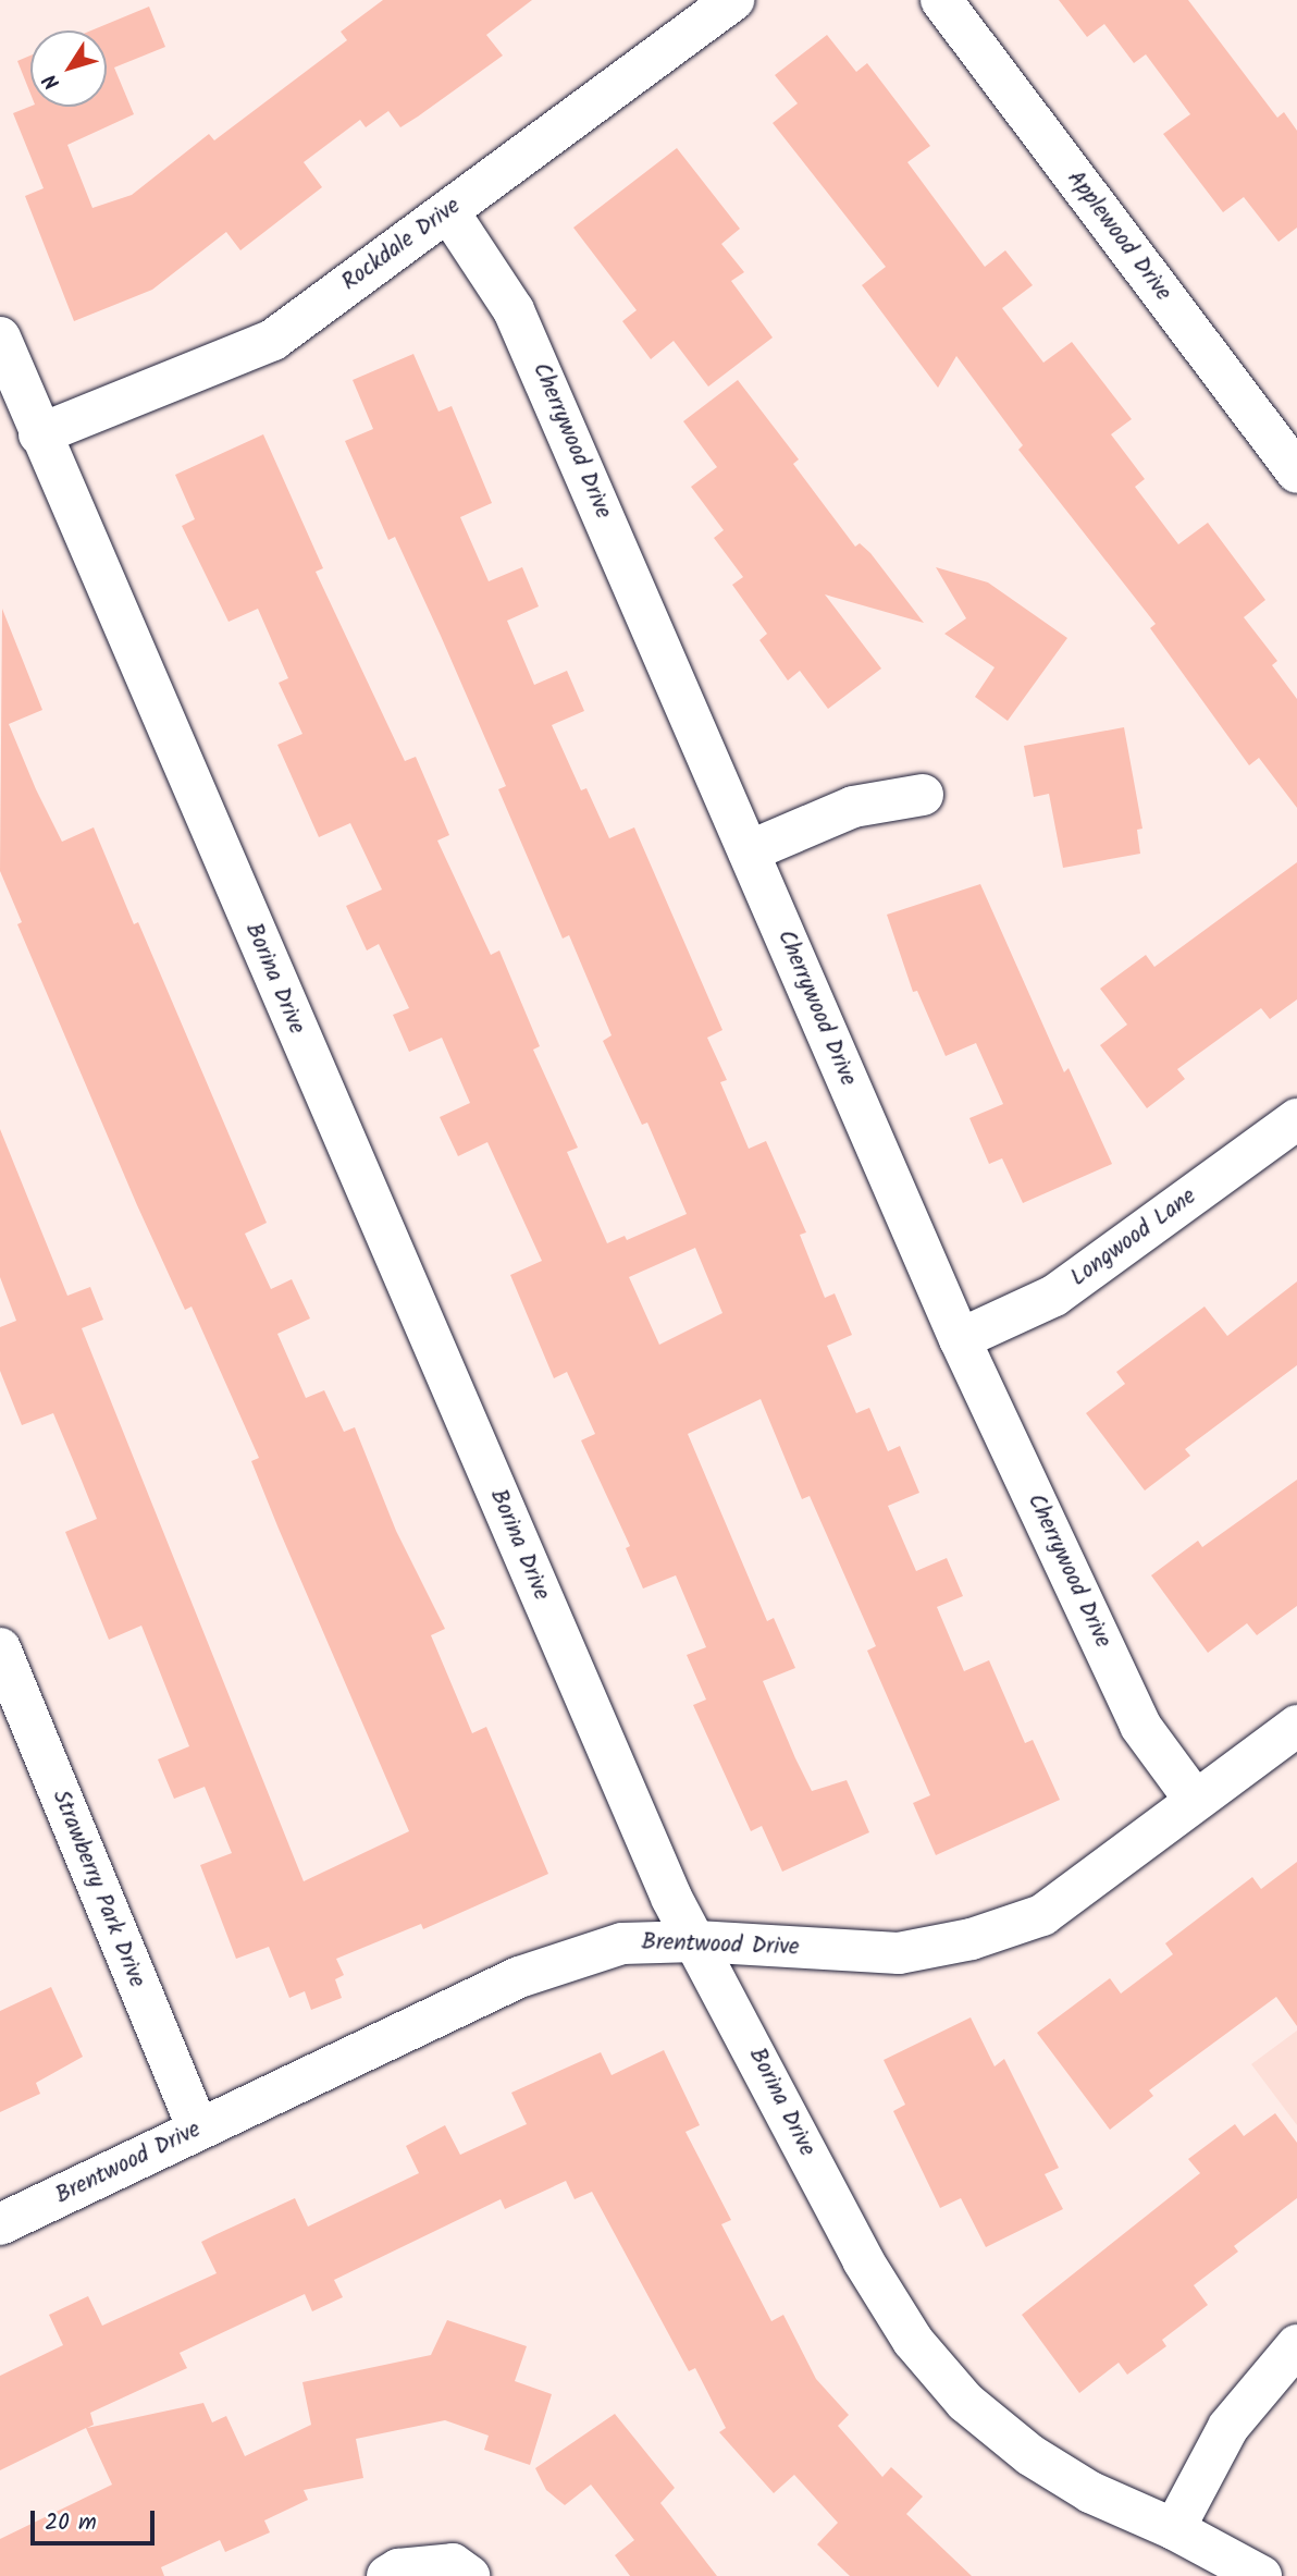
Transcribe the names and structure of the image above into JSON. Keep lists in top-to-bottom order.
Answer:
{
  "streets": {
    "street": [
      "Applewood Drive",
      "Rockdale Drive",
      "Cherrywood Drive",
      "Borina Drive",
      "Longwood Lane",
      "Strawberry Park Drive",
      "Brentwood Drive"
    ]
  },
  "crossings": [
    ["Rockdale Drive", "Cherrywood Drive"],
    ["Rockdale Drive", "Borina Drive"],
    ["Cherrywood Drive", "Longwood Lane"],
    ["Cherrywood Drive", "Brentwood Drive"],
    ["Borina Drive", "Brentwood Drive"],
    ["Strawberry Park Drive", "Brentwood Drive"]
  ],
  "scale_bar": "20 m",
  "north": "bottom left"
}
